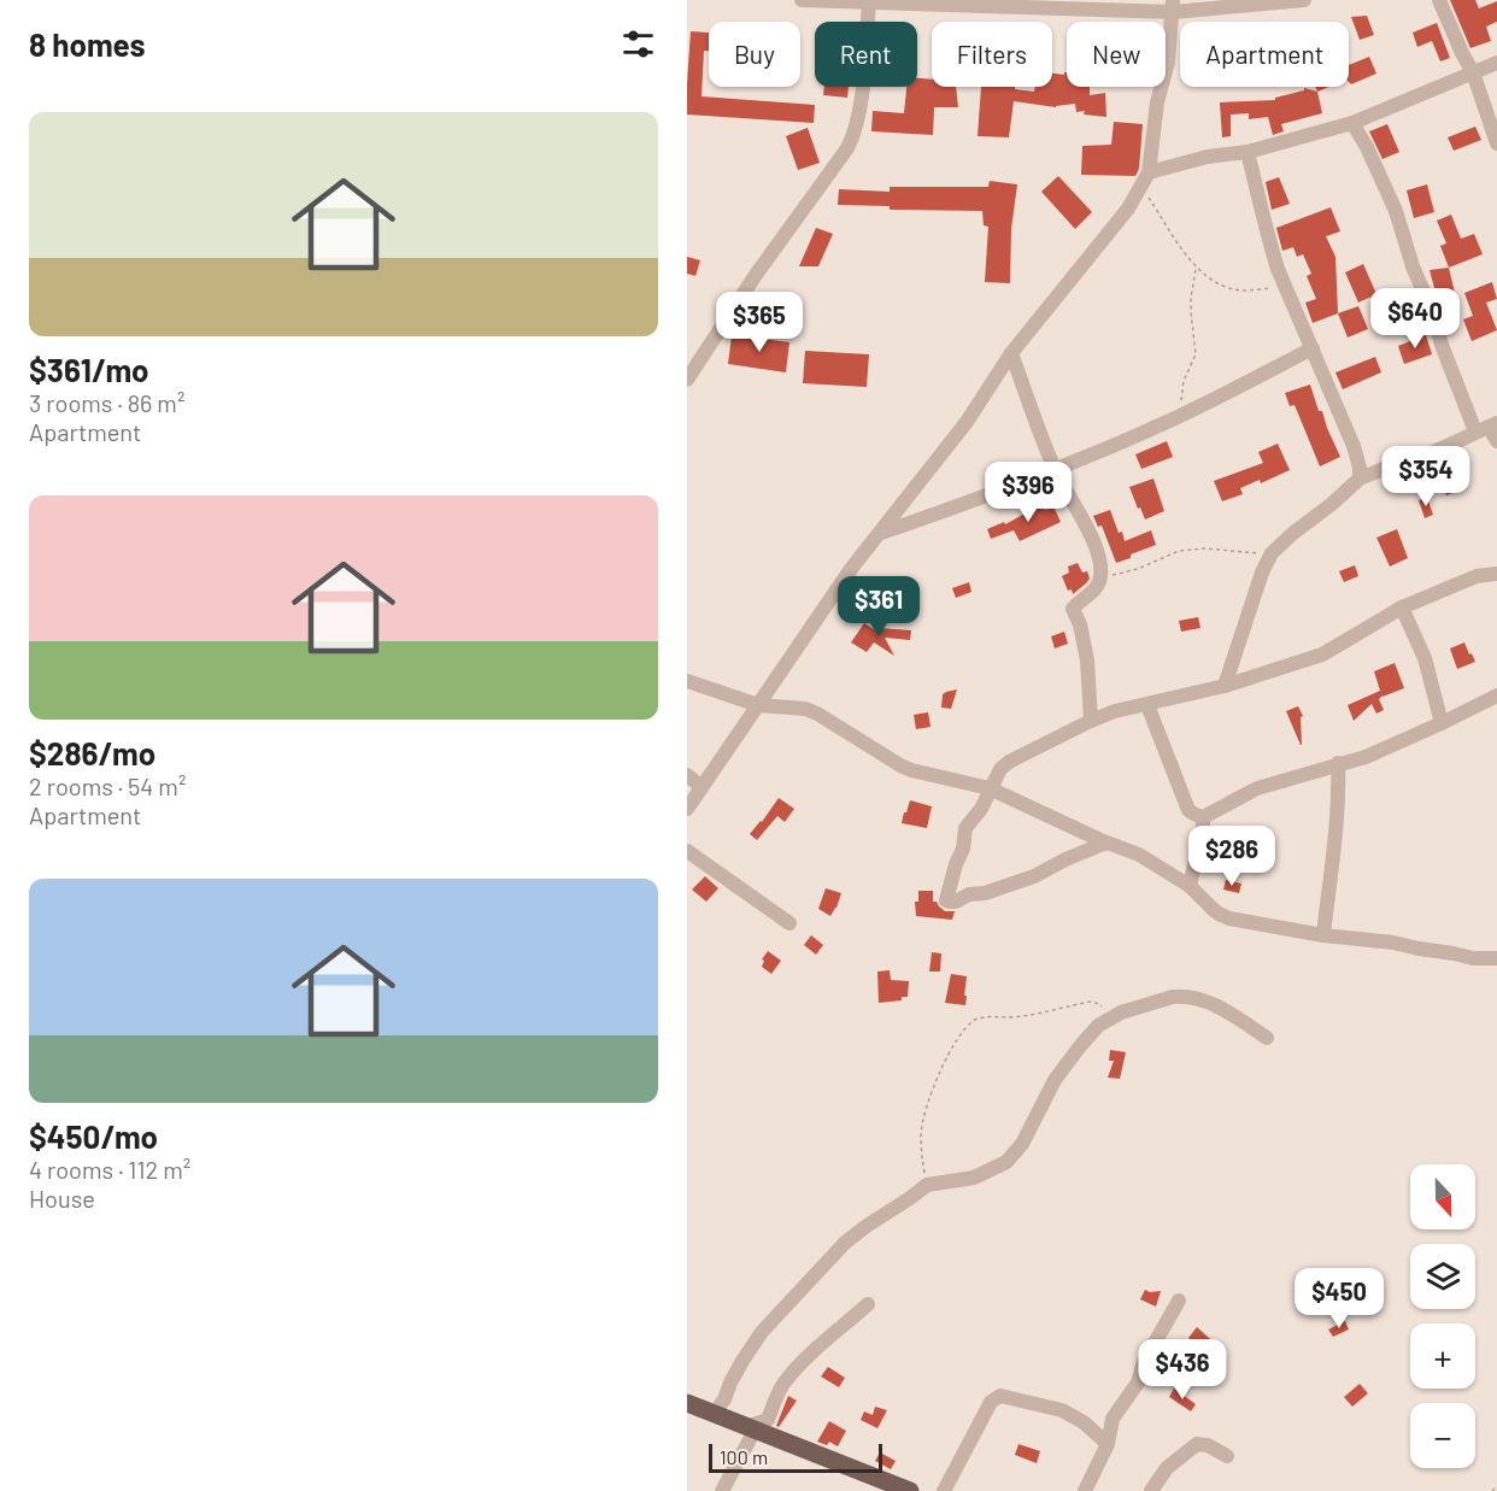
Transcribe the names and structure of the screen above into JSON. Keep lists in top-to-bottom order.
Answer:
{
  "scale_bar": "100 m",
  "north": "bottom",
  "page": {
    "heading": "8 homes",
    "chip": [
      "Buy",
      "Rent",
      "Filters",
      "New",
      "Apartment"
    ],
    "list": [
      {
        "name": "$361/mo",
        "note": "3 rooms · 86 m² · Apartment"
      },
      {
        "name": "$286/mo",
        "note": "2 rooms · 54 m² · Apartment"
      },
      {
        "name": "$450/mo",
        "note": "4 rooms · 112 m² · House"
      }
    ],
    "price": [
      "$640",
      "$365",
      "$354",
      "$396",
      "$361",
      "$286",
      "$450",
      "$436"
    ],
    "map_buttons": ["+", "−"],
    "scale": "100 m"
  }
}
